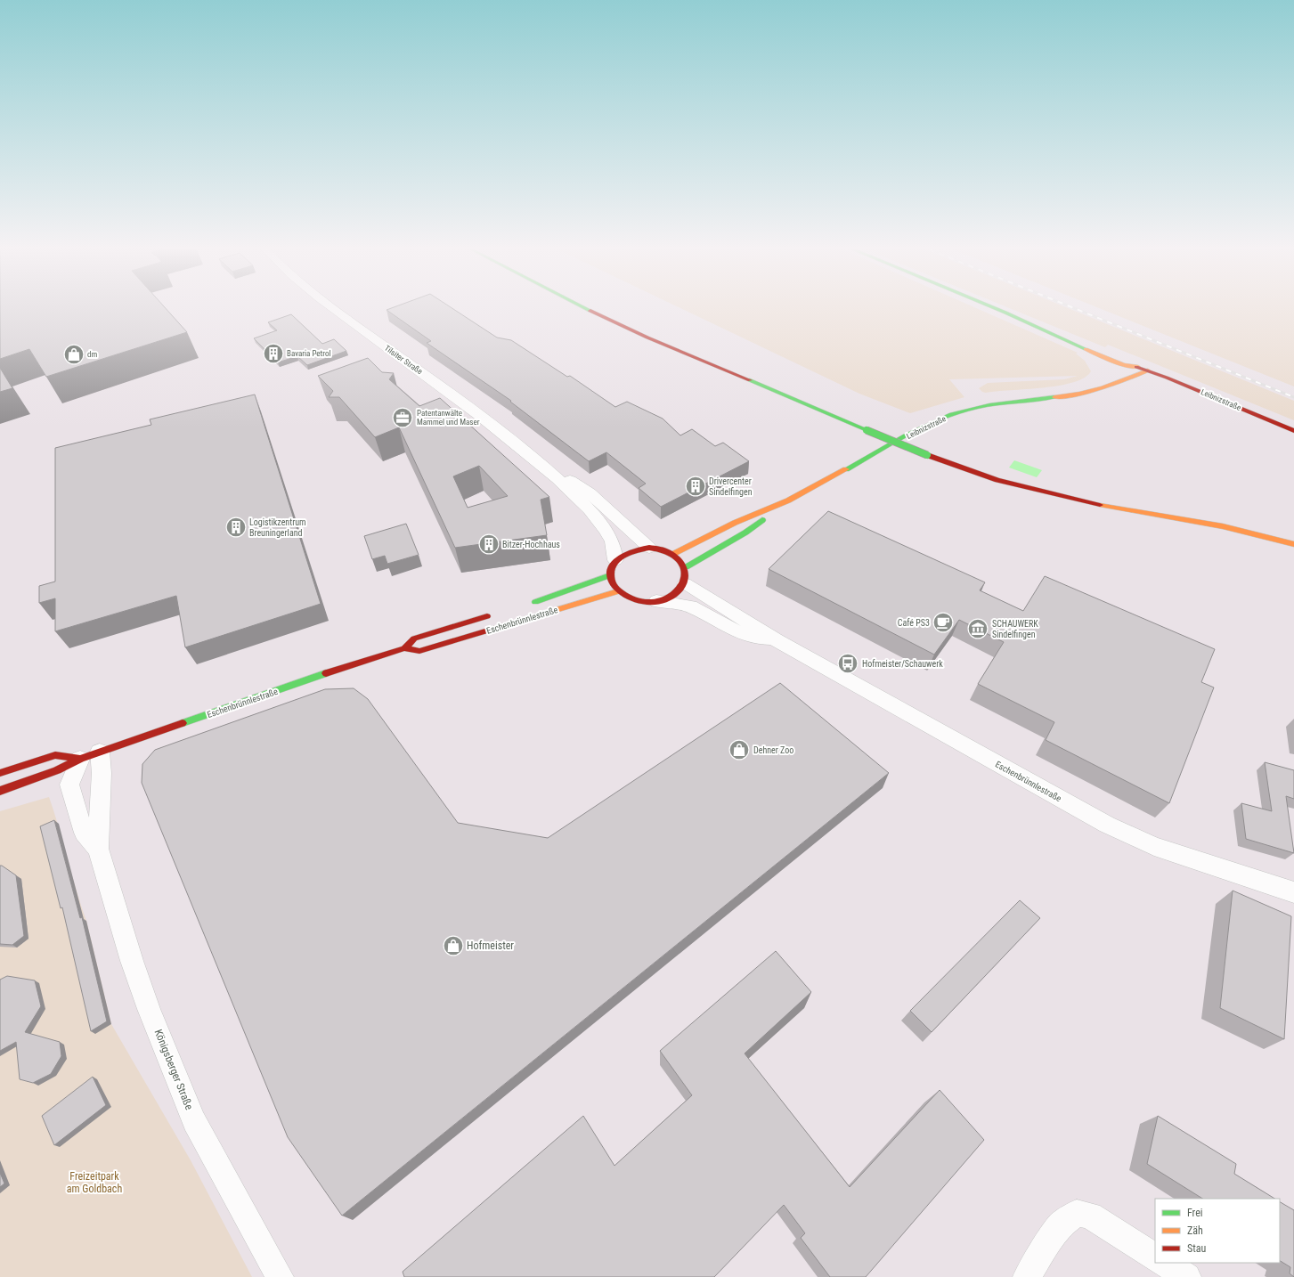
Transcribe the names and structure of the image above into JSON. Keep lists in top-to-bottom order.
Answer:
{
  "streets": {
    "main road": ["Leibnizstraße", "Eschenbrünnlestraße"],
    "street": ["Tilsiter Straße", "Königsberger Straße"]
  },
  "crossings": [
    ["Tilsiter Straße", "Leibnizstraße"],
    ["Tilsiter Straße", "Eschenbrünnlestraße"],
    ["Leibnizstraße", "Eschenbrünnlestraße"],
    ["Eschenbrünnlestraße", "Königsberger Straße"]
  ],
  "parks": ["Freizeitpark am Goldbach"],
  "places": {
    "building": [
      "Bavaria Petrol",
      "Drivercenter Sindelfingen",
      "Logistikzentrum Breuningerland",
      "Bitzer-Hochhaus"
    ],
    "shop": ["dm", "Dehner Zoo", "Hofmeister"],
    "office": ["Patentanwälte Mammel und Maser"],
    "cafe": ["Café PS3"],
    "museum": ["SCHAUWERK Sindelfingen"],
    "bus stop": ["Hofmeister/Schauwerk"]
  },
  "legend": ["Frei", "Zäh", "Stau"]
}
